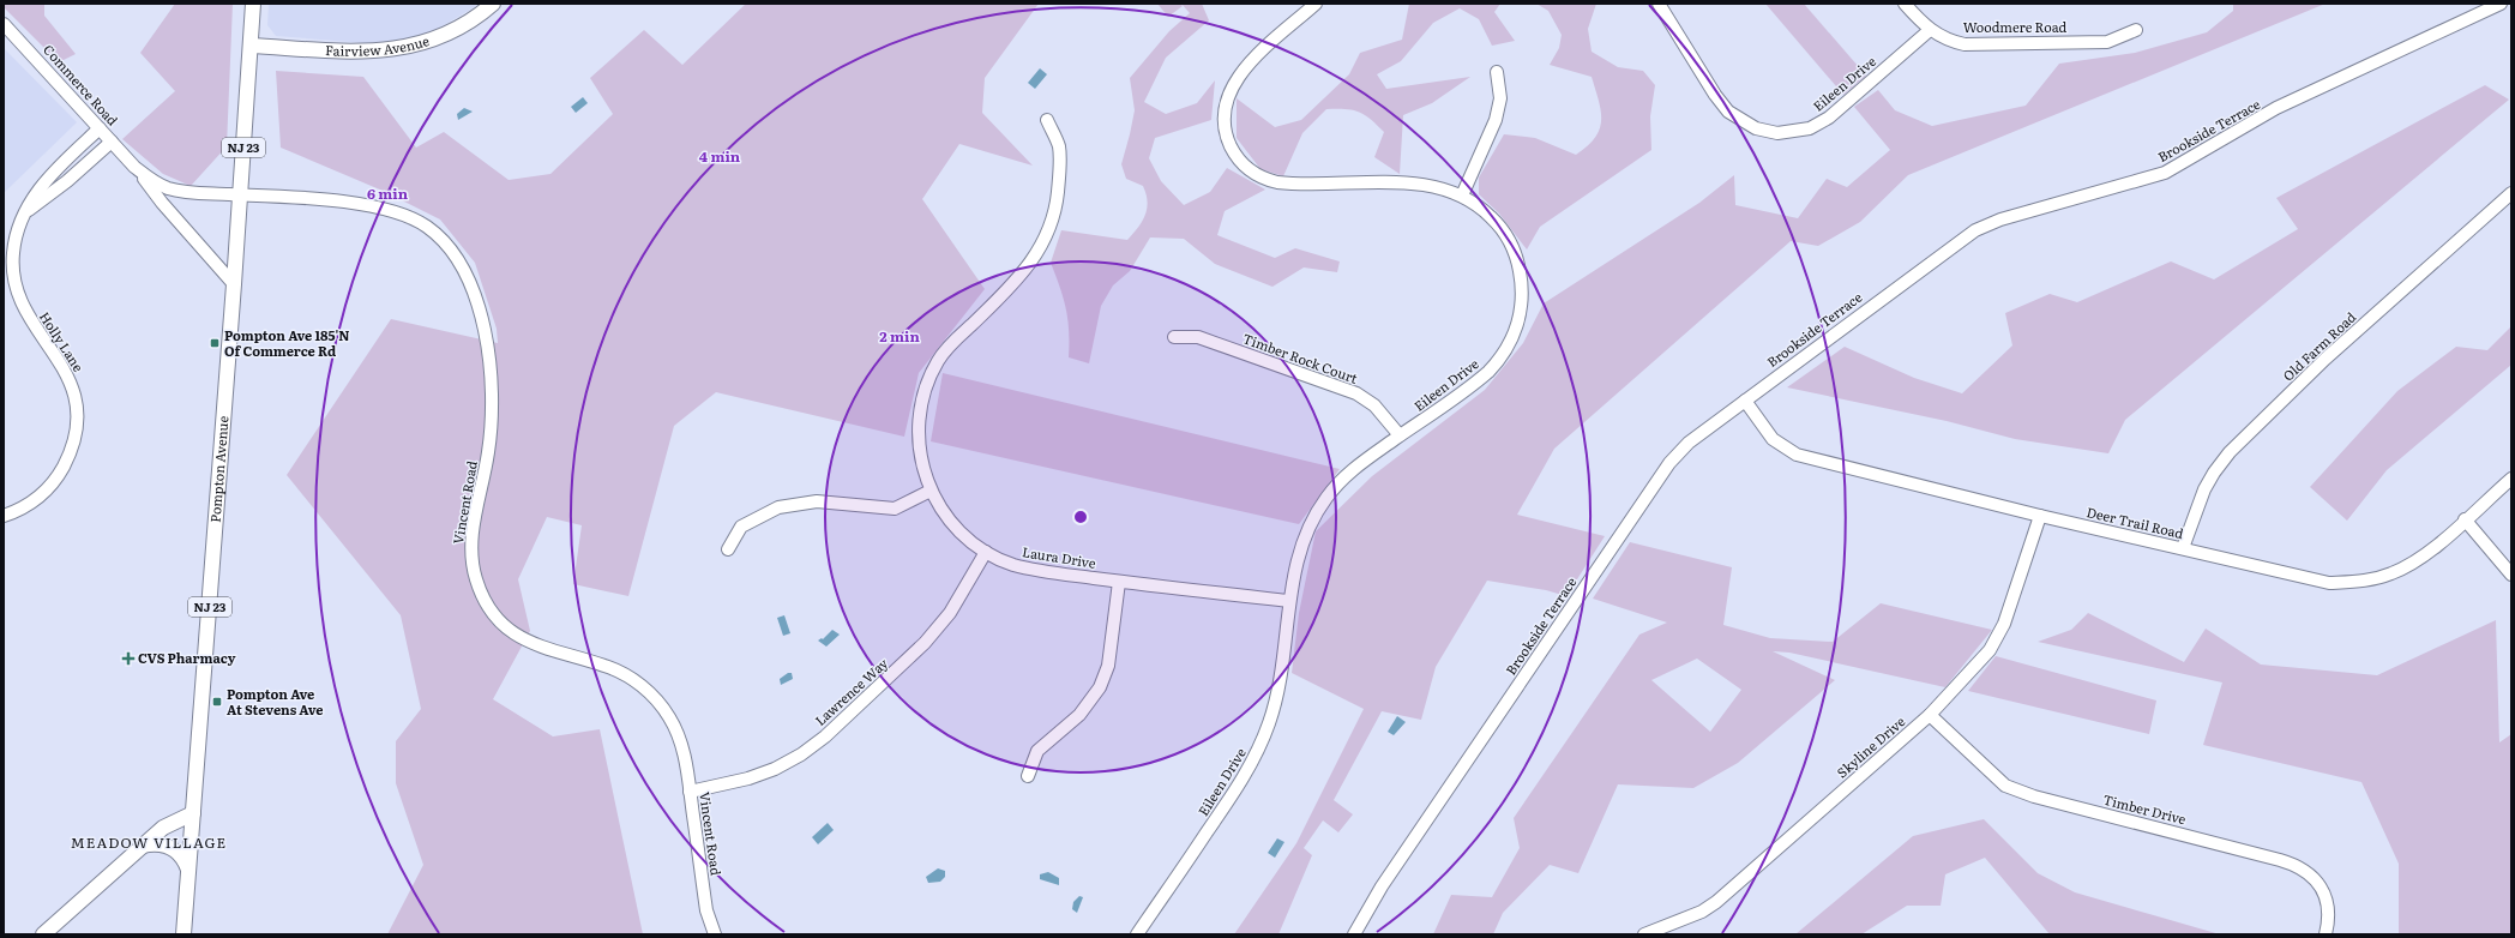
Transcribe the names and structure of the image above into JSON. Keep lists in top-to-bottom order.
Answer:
{
  "streets": {
    "main road": ["Fairview Avenue", "NJ 23", "Pompton Avenue"],
    "street": [
      "Woodmere Road",
      "Eileen Drive",
      "Commerce Road",
      "Brookside Terrace",
      "Holly Lane",
      "Old Farm Road",
      "Timber Rock Court",
      "Vincent Road",
      "Deer Trail Road",
      "Laura Drive",
      "Lawrence Way",
      "Skyline Drive",
      "Timber Drive"
    ]
  },
  "crossings": [
    ["Woodmere Road", "Eileen Drive"],
    ["Fairview Avenue", "Pompton Avenue"],
    ["Eileen Drive", "Timber Rock Court"],
    ["Eileen Drive", "Laura Drive"],
    ["Commerce Road", "Holly Lane"],
    ["Commerce Road", "Pompton Avenue"],
    ["Commerce Road", "Vincent Road"],
    ["Brookside Terrace", "Deer Trail Road"],
    ["Old Farm Road", "Deer Trail Road"],
    ["Pompton Avenue", "Vincent Road"],
    ["Vincent Road", "Lawrence Way"],
    ["Deer Trail Road", "Skyline Drive"],
    ["Laura Drive", "Lawrence Way"],
    ["Skyline Drive", "Timber Drive"]
  ],
  "districts": ["MEADOW VILLAGE"],
  "places": {
    "transit": ["Pompton Ave 185'N Of Commerce Rd", "Pompton Ave At Stevens Ave"],
    "health": ["CVS Pharmacy"]
  },
  "rings": ["4 min", "6 min", "2 min"]
}
